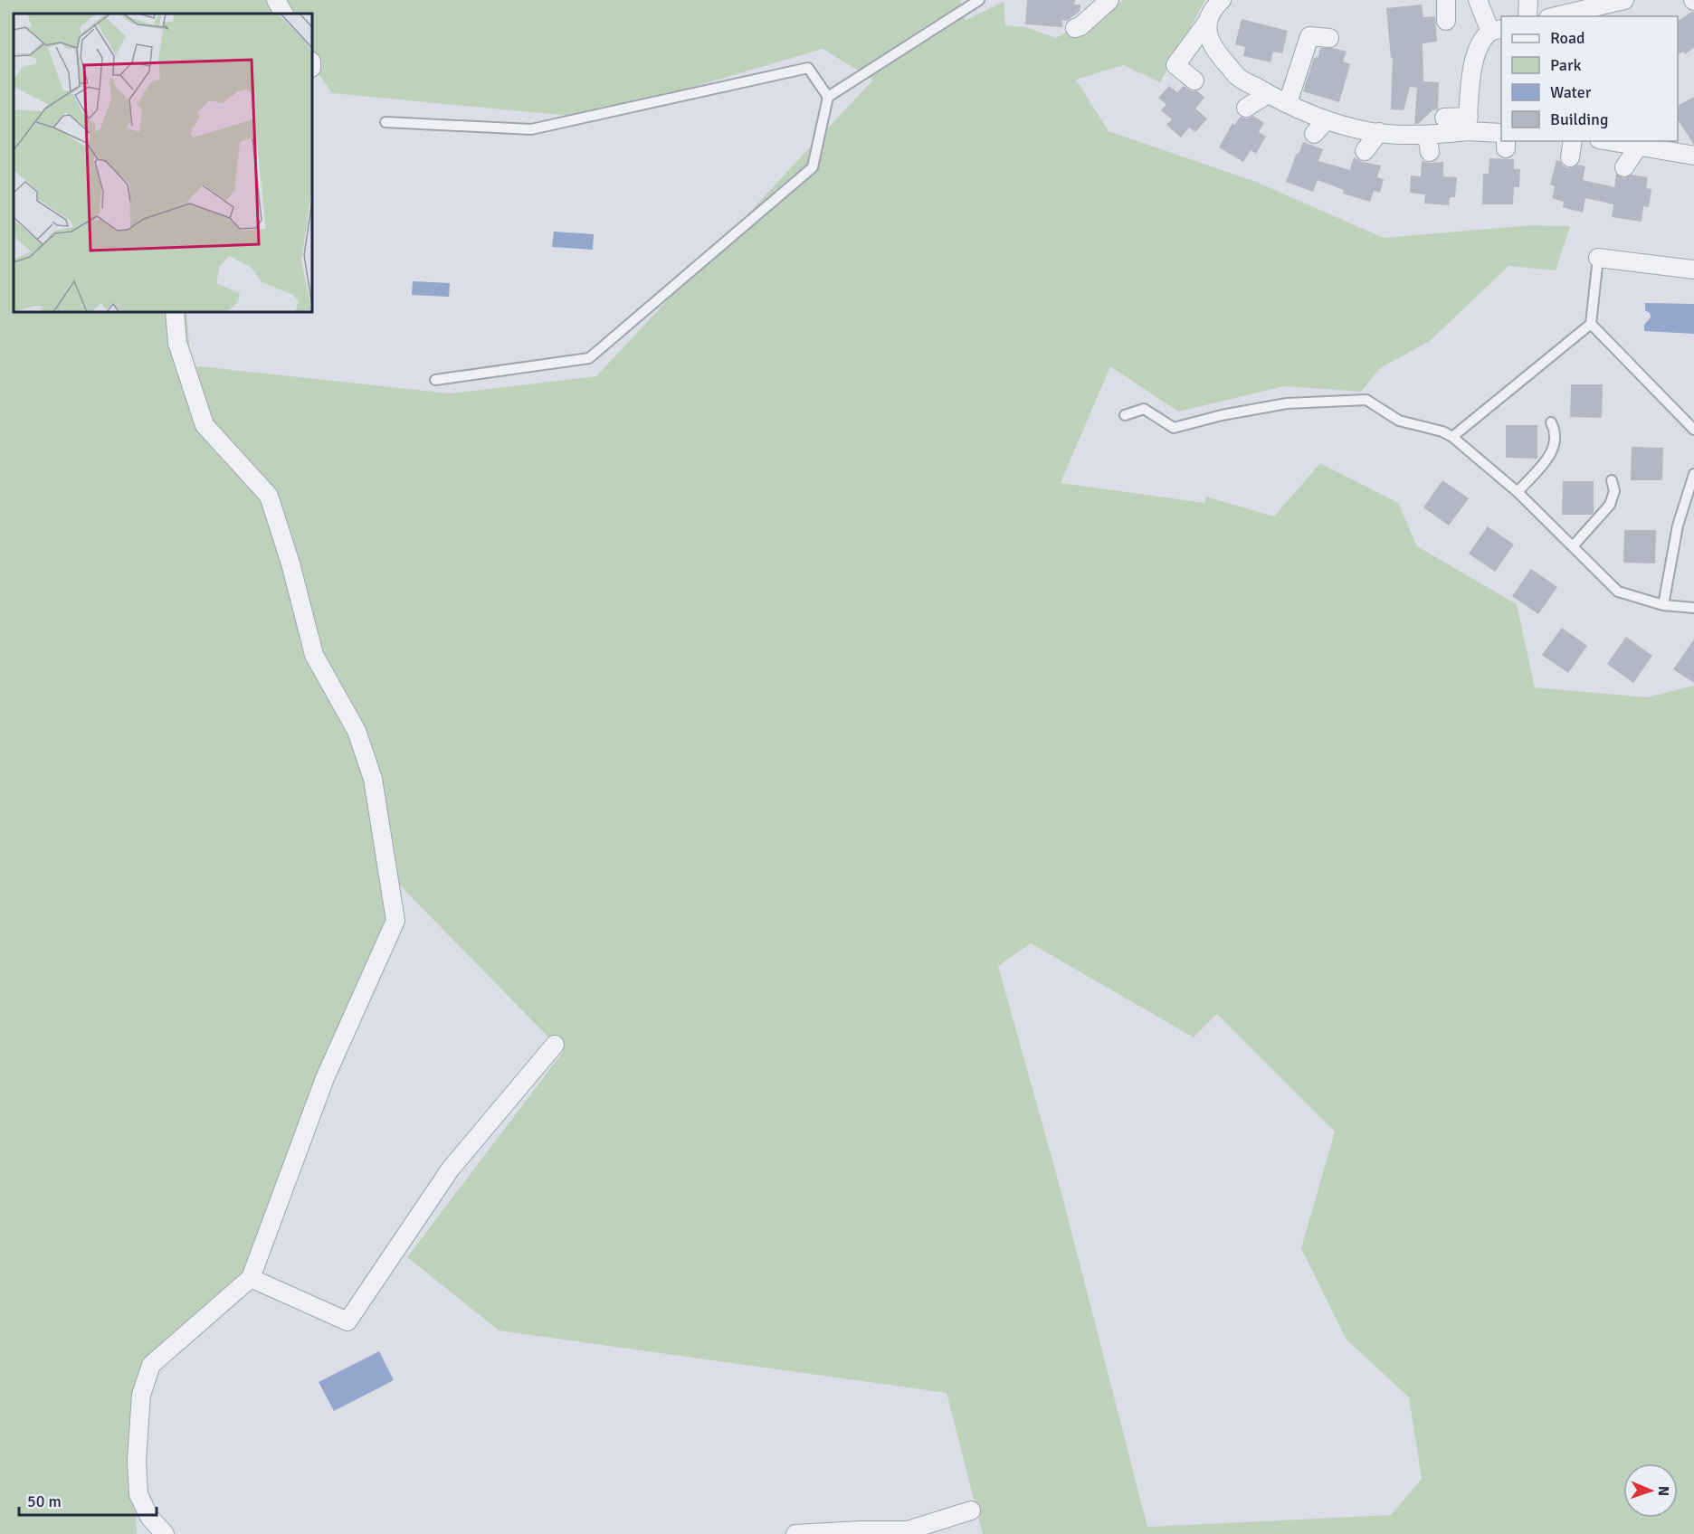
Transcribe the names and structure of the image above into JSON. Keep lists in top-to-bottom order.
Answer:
{
  "legend": [
    "Road",
    "Park",
    "Water",
    "Building"
  ],
  "scale_bar": "50 m",
  "north": "right"
}
